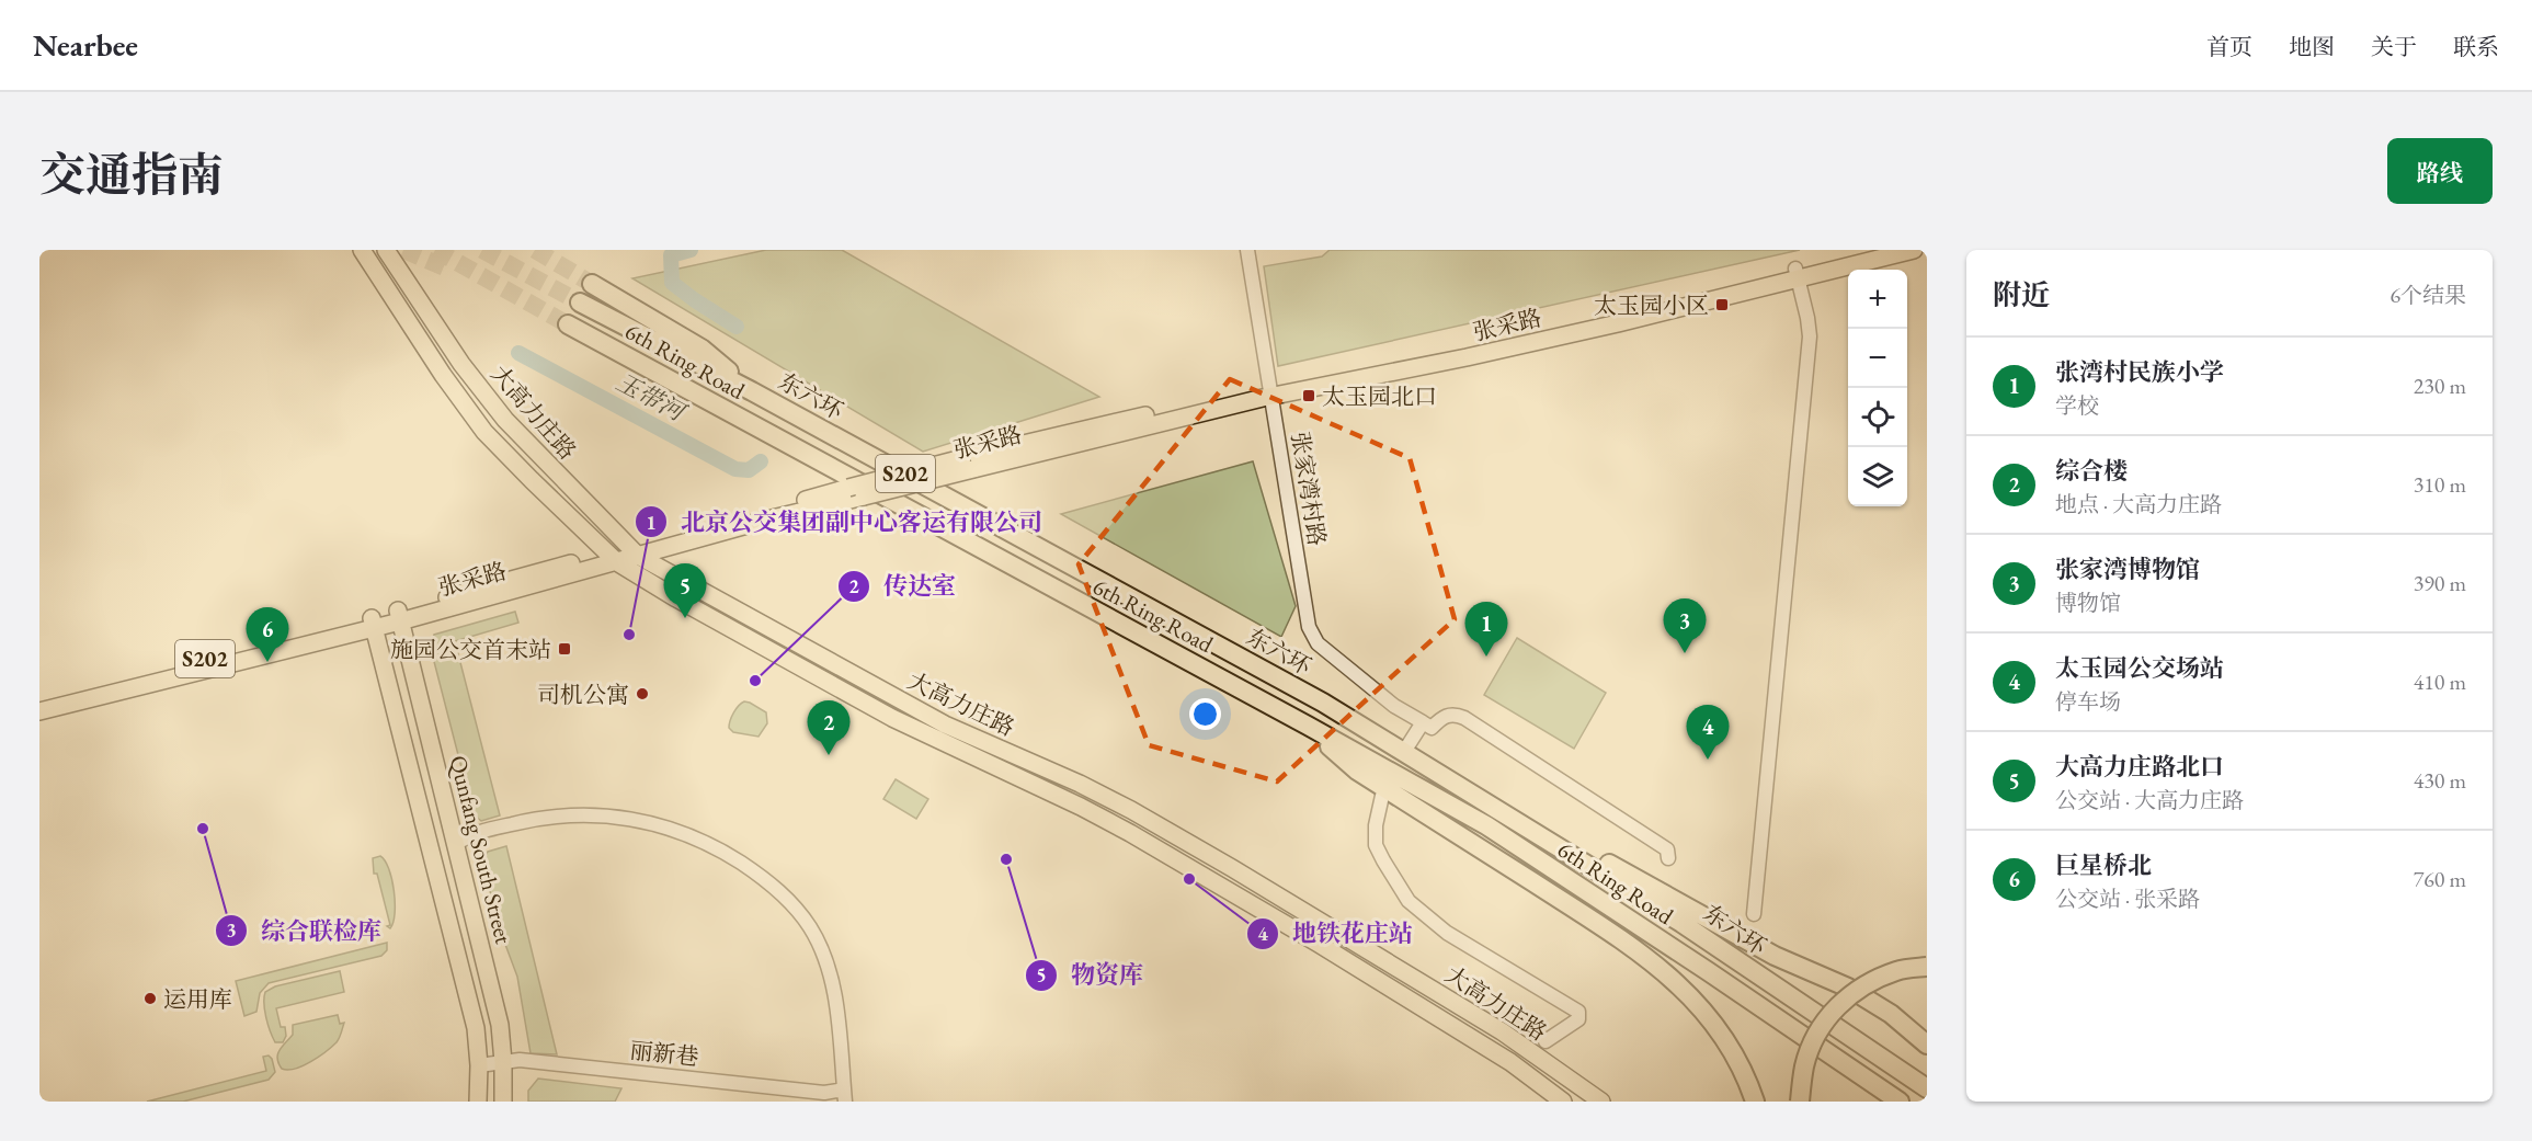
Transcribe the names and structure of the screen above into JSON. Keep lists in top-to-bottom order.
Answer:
{
  "streets": {
    "highway": ["6th Ring Road", "东六环"],
    "main road": [
      "张采路",
      "大高力庄路",
      "S202",
      "Qunfang South Street"
    ],
    "street": ["张家湾村路", "丽新巷"]
  },
  "crossings": [
    ["张采路", "大高力庄路"],
    ["张采路", "张家湾村路"],
    ["张采路", "Qunfang South Street"],
    ["Qunfang South Street", "丽新巷"]
  ],
  "water": ["玉带河"],
  "places": {
    "transit": ["太玉园小区", "太玉园北口", "施园公交首末站"],
    "other": [
      "北京公交集团副中心客运有限公司",
      "传达室",
      "司机公寓",
      "综合联检库",
      "物资库",
      "地铁花庄站",
      "运用库"
    ]
  },
  "page": {
    "header": "Nearbee",
    "nav": [
      "首页",
      "地图",
      "关于",
      "联系"
    ],
    "title": "交通指南",
    "buttons": "路线",
    "heading": ["附近", "6个结果"],
    "map_buttons": ["+", "−"],
    "list": [
      {
        "mark": "1",
        "name": "张湾村民族小学",
        "note": "学校",
        "value": "230 m"
      },
      {
        "mark": "2",
        "name": "综合楼",
        "note": "地点 · 大高力庄路",
        "value": "310 m"
      },
      {
        "mark": "3",
        "name": "张家湾博物馆",
        "note": "博物馆",
        "value": "390 m"
      },
      {
        "mark": "4",
        "name": "太玉园公交场站",
        "note": "停车场",
        "value": "410 m"
      },
      {
        "mark": "5",
        "name": "大高力庄路北口",
        "note": "公交站 · 大高力庄路",
        "value": "430 m"
      },
      {
        "mark": "6",
        "name": "巨星桥北",
        "note": "公交站 · 张采路",
        "value": "760 m"
      }
    ],
    "pins": [
      "5",
      "3",
      "1",
      "6",
      "2",
      "4"
    ]
  }
}
